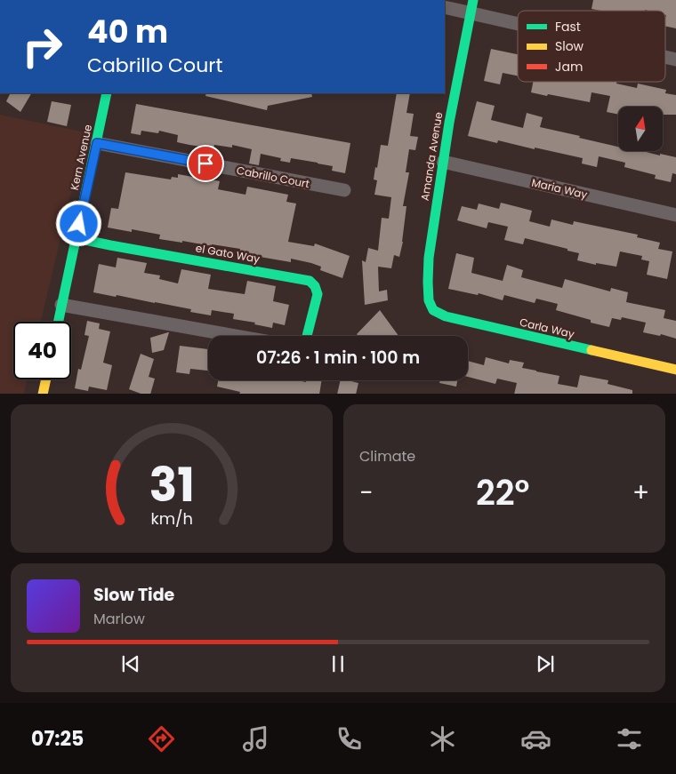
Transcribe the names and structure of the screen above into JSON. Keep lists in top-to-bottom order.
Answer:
{
  "streets": {
    "street": [
      "Amanda Avenue",
      "Kern Avenue",
      "Cabrillo Court",
      "Maria Way",
      "el Gato Way",
      "Carla Way"
    ]
  },
  "crossings": [
    ["Amanda Avenue", "Maria Way"],
    ["Amanda Avenue", "Carla Way"],
    ["Kern Avenue", "Cabrillo Court"],
    ["Kern Avenue", "el Gato Way"]
  ],
  "legend": ["Fast", "Slow", "Jam"],
  "north": "top",
  "page": {
    "turn": ["40 m", "Cabrillo Court"],
    "limit": "40",
    "trip": "07:26 · 1 min · 100 m",
    "tile": "Climate",
    "heat": ["−", "22°", "+"],
    "song": ["Slow Tide", "Marlow"],
    "tabs": "07:25",
    "gauge": ["31", "km/h"]
  }
}
